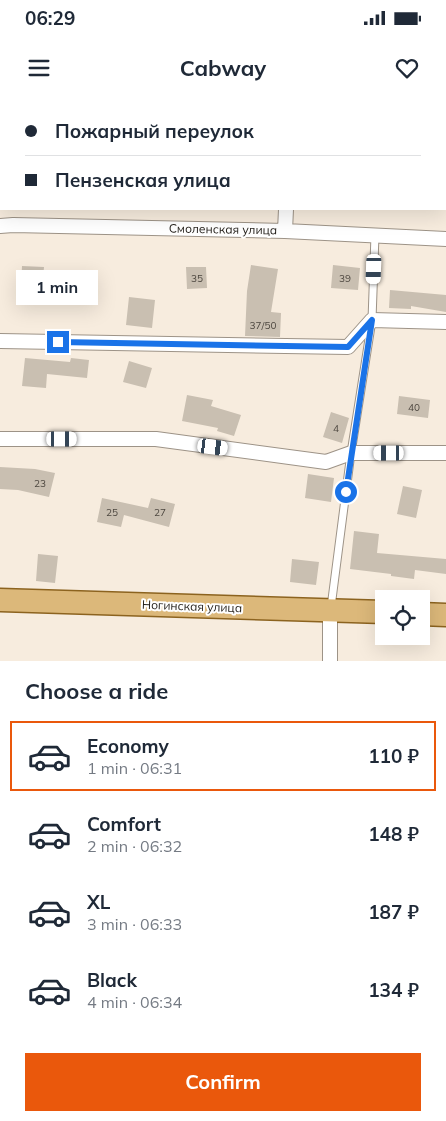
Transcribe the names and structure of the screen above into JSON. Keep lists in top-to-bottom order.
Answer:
{
  "streets": {
    "main road": ["Ногинская улица"],
    "street": ["Смоленская улица"]
  },
  "house_numbers": [
    "35",
    "39",
    "37/50",
    "40",
    "4",
    "23",
    "25",
    "27"
  ],
  "page": {
    "status": "06:29",
    "header": "Cabway",
    "banner": ["Пожарный переулок", "Пензенская улица"],
    "bubble": "1 min",
    "heading": "Choose a ride",
    "list": [
      {
        "name": "Economy",
        "note": "1 min · 06:31",
        "value": "110 ₽"
      },
      {
        "name": "Comfort",
        "note": "2 min · 06:32",
        "value": "148 ₽"
      },
      {
        "name": "XL",
        "note": "3 min · 06:33",
        "value": "187 ₽"
      },
      {
        "name": "Black",
        "note": "4 min · 06:34",
        "value": "134 ₽"
      }
    ],
    "buttons": "Confirm"
  }
}
